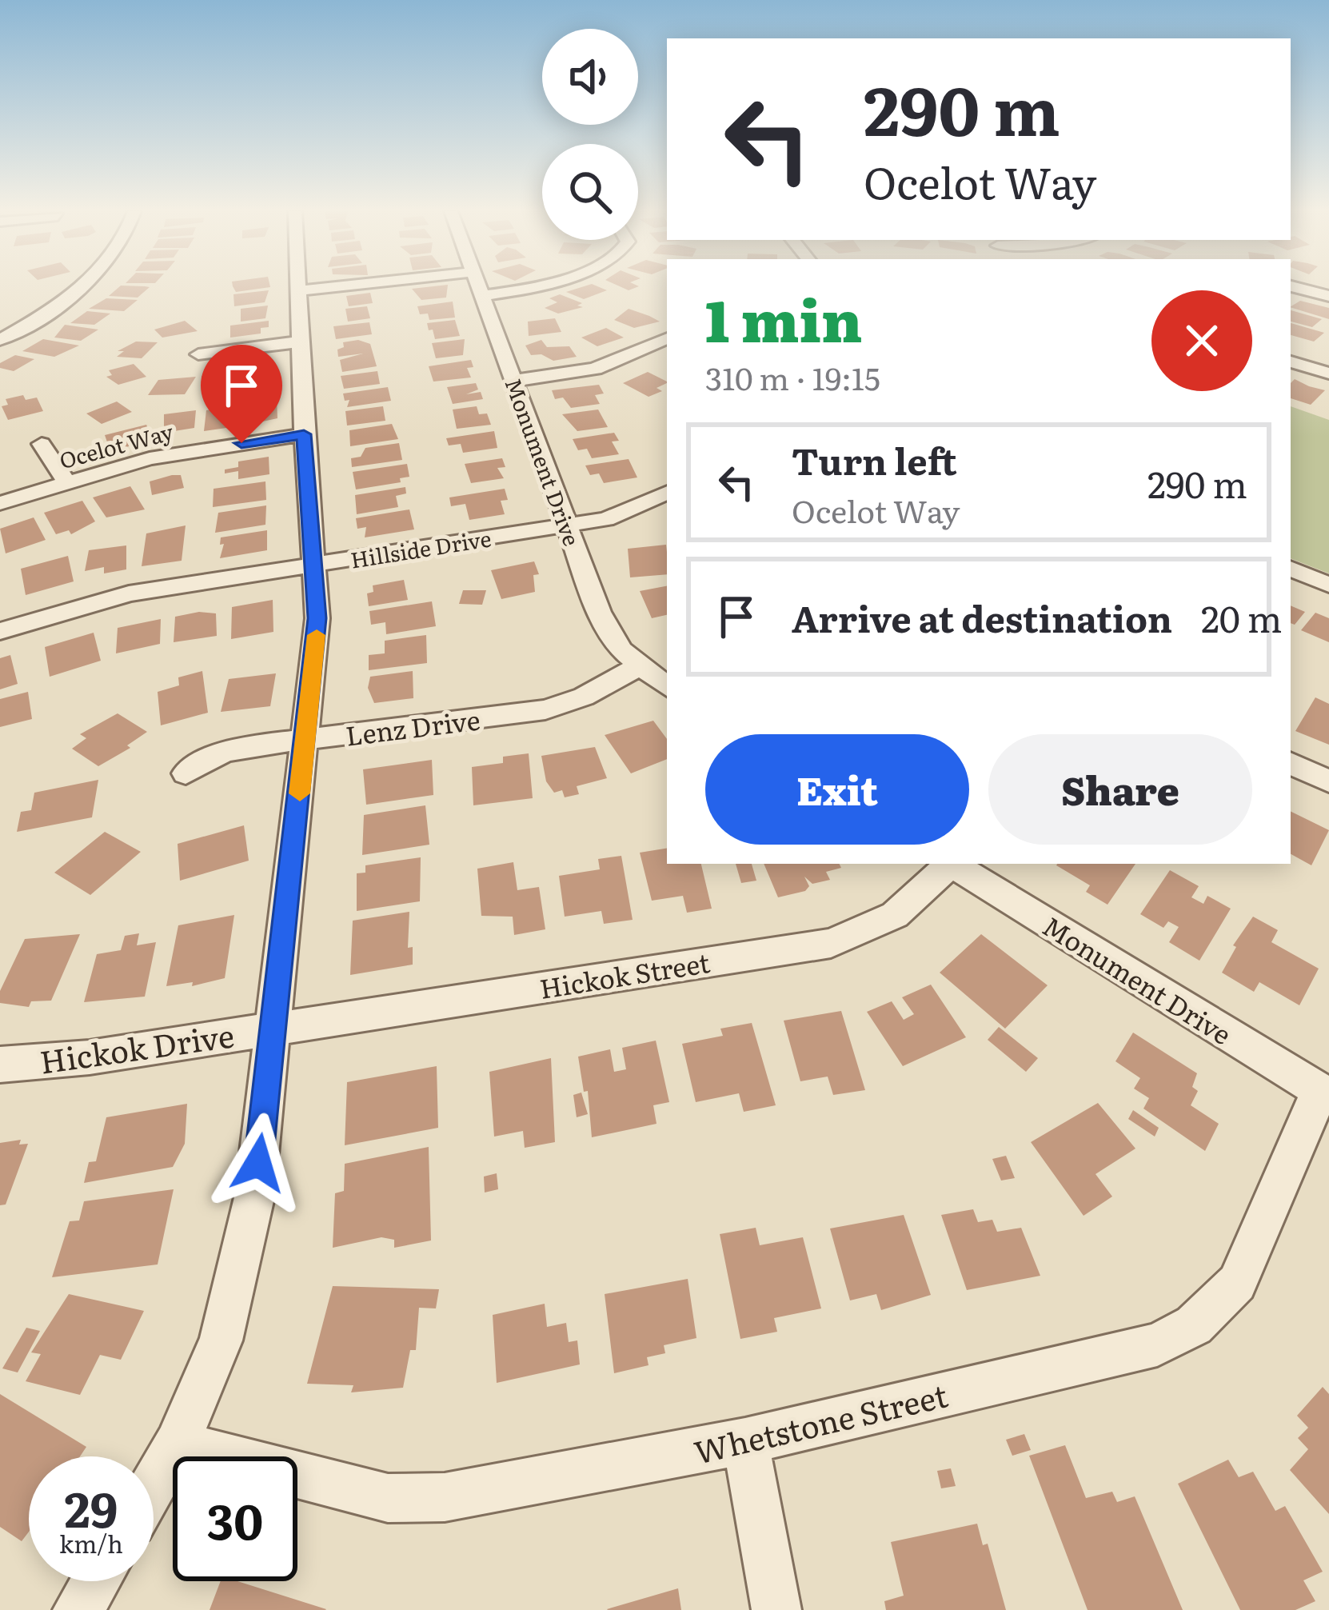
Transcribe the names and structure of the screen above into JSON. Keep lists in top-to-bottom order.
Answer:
{
  "streets": {
    "street": [
      "Ocelot Way",
      "Monument Drive",
      "Hillside Drive",
      "Lenz Drive",
      "Hickok Street",
      "Hickok Drive",
      "Whetstone Street"
    ]
  },
  "crossings": [
    ["Monument Drive", "Hillside Drive"],
    ["Monument Drive", "Lenz Drive"],
    ["Monument Drive", "Whetstone Street"],
    ["Hickok Street", "Hickok Drive"]
  ],
  "page": {
    "turn": ["290 m", "Ocelot Way"],
    "heading": ["1 min", "310 m · 19:15"],
    "list": [
      {
        "name": "Turn left",
        "note": "Ocelot Way",
        "value": "290 m"
      },
      {
        "name": "Arrive at destination",
        "value": "20 m"
      }
    ],
    "buttons": ["Exit", "Share"],
    "speed": "29 km/h",
    "limit": "30"
  }
}
